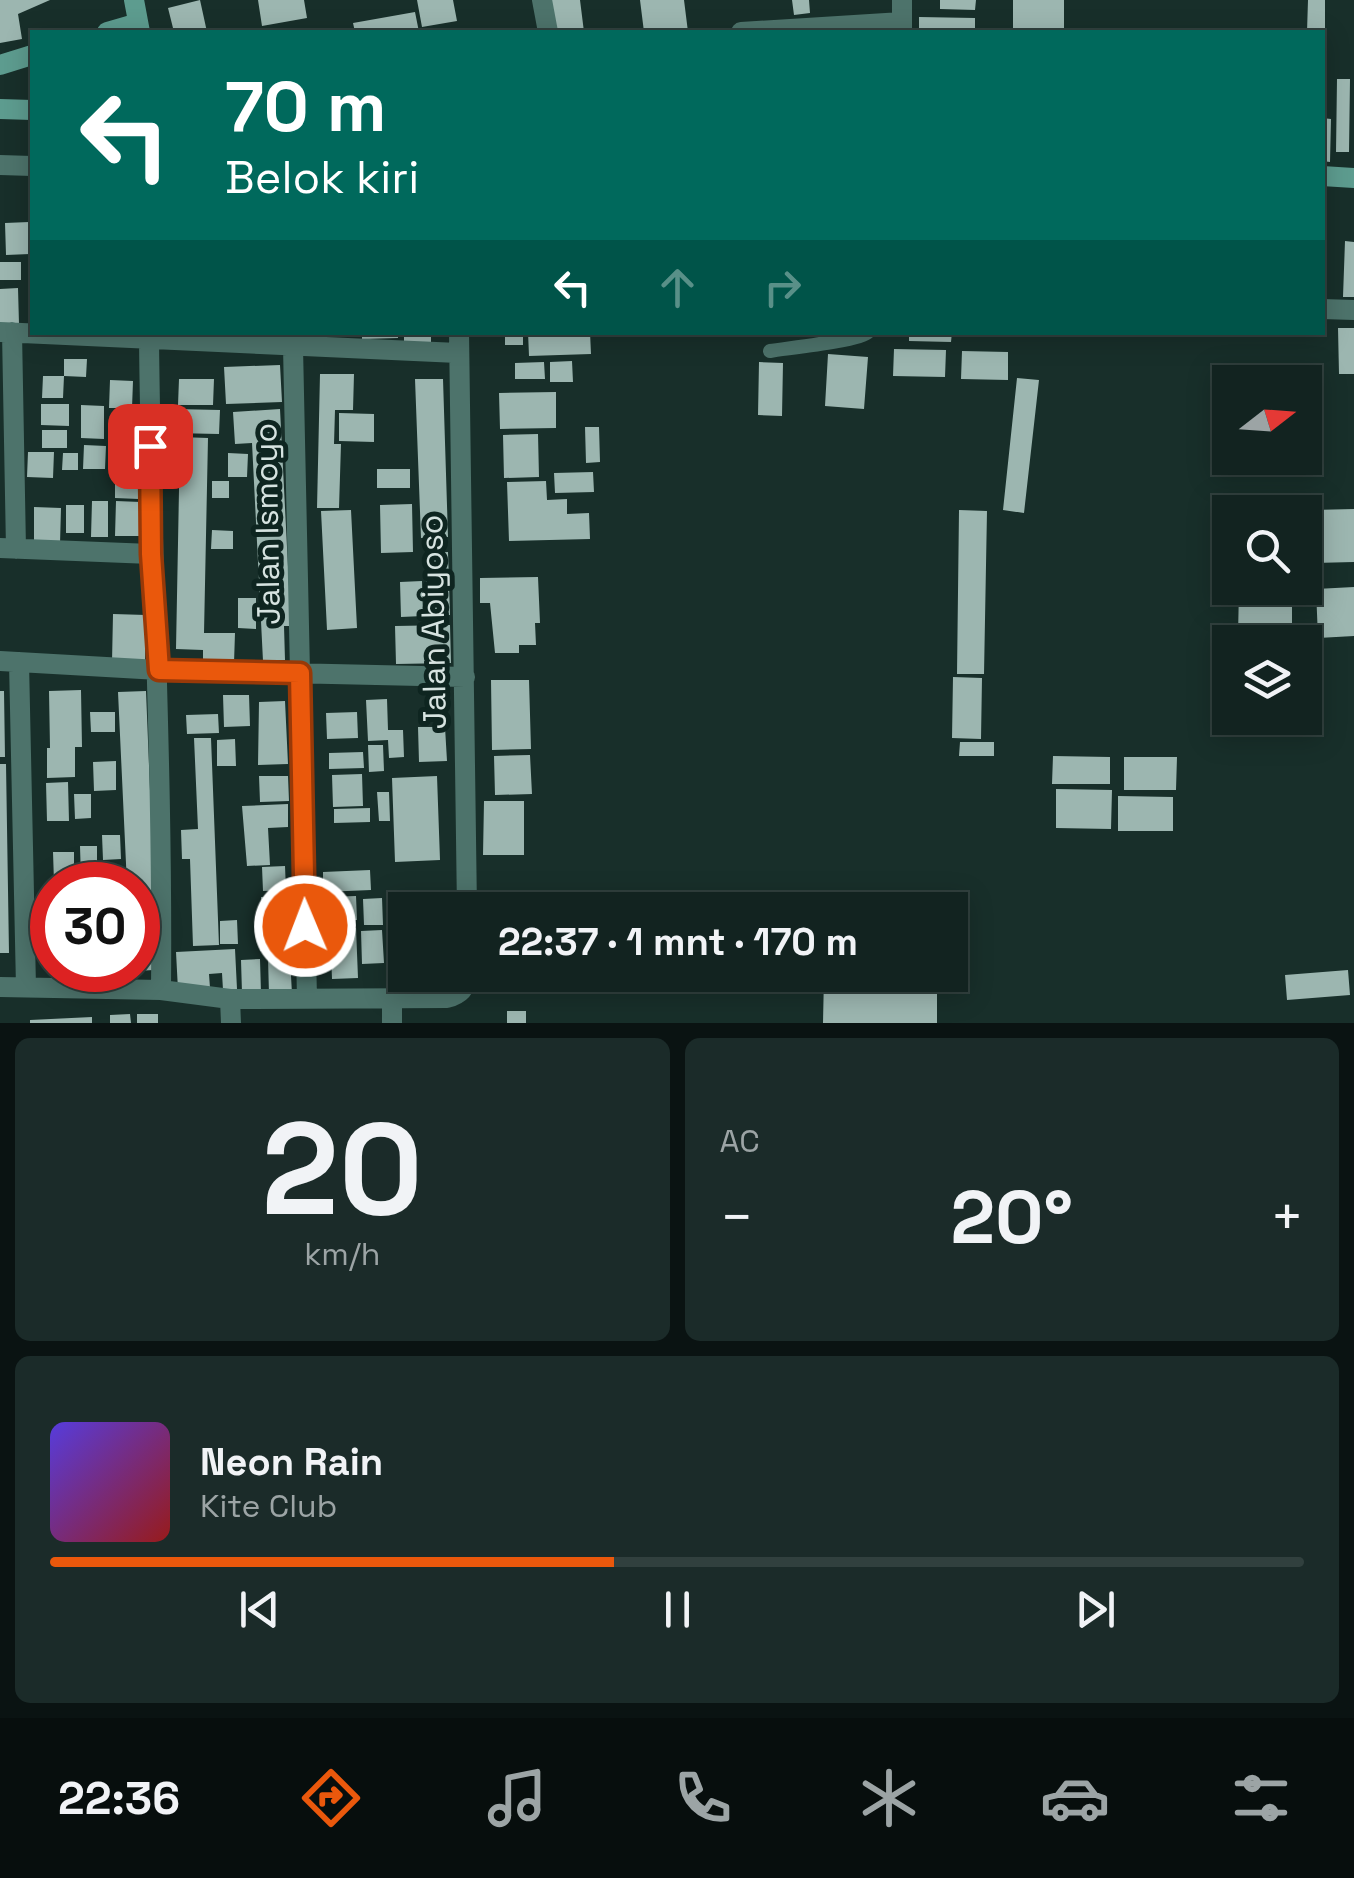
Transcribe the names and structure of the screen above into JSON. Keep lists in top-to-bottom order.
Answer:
{
  "streets": {
    "street": ["Jalan Ismoyo", "Jalan Abiyoso"]
  },
  "north": "right",
  "page": {
    "turn": ["70 m", "Belok kiri"],
    "limit": "30",
    "trip": "22:37 · 1 mnt · 170 m",
    "tile": [
      ["20", "km/h"],
      "AC"
    ],
    "heat": ["−", "20°", "+"],
    "song": ["Neon Rain", "Kite Club"],
    "tabs": "22:36"
  }
}
